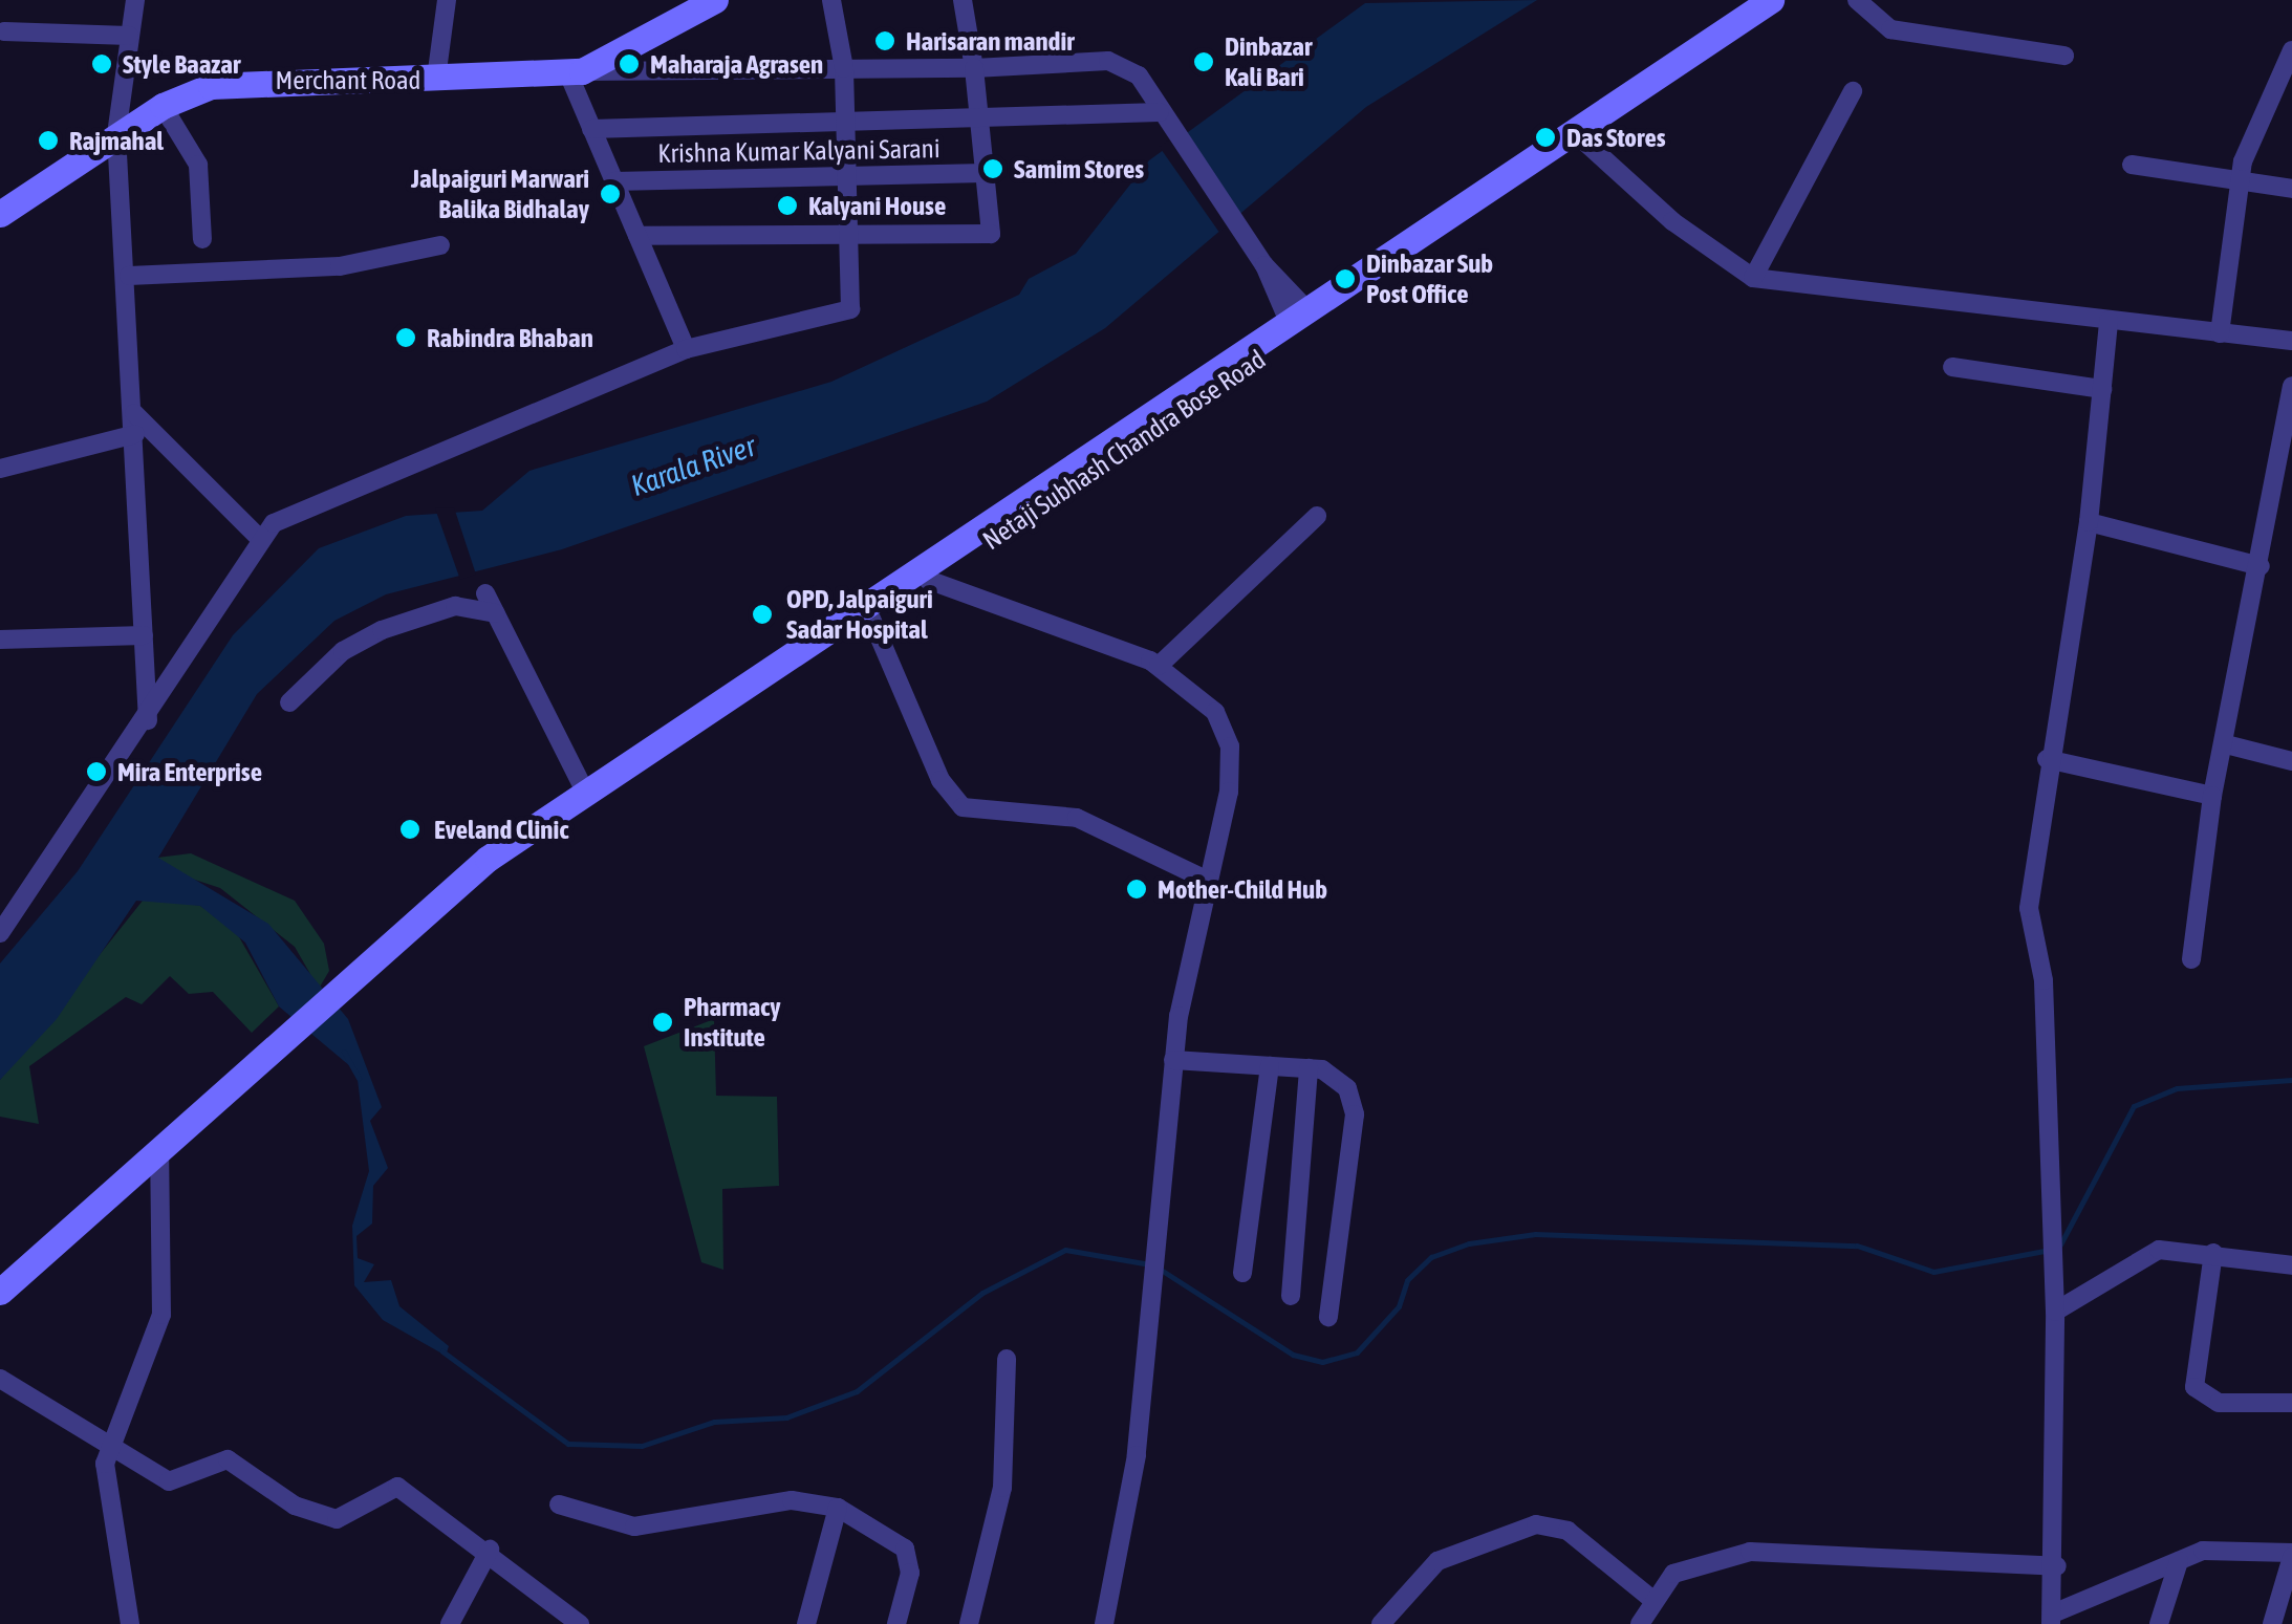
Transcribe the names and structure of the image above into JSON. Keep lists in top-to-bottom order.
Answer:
{
  "streets": {
    "street": ["Merchant Road", "Krishna Kumar Kalyani Sarani", "Netaji Subhash Chandra Bose Road"]
  },
  "water": ["Karala River"],
  "places": [
    "Harisaran mandir",
    "Dinbazar Kali Bari",
    "Style Baazar",
    "Maharaja Agrasen",
    "Das Stores",
    "Rajmahal",
    "Samim Stores",
    "Jalpaiguri Marwari Balika Bidhalay",
    "Kalyani House",
    "Dinbazar Sub Post Office",
    "Rabindra Bhaban",
    "OPD, Jalpaiguri Sadar Hospital",
    "Mira Enterprise",
    "Eveland Clinic",
    "Mother-Child Hub",
    "Pharmacy Institute"
  ]
}
